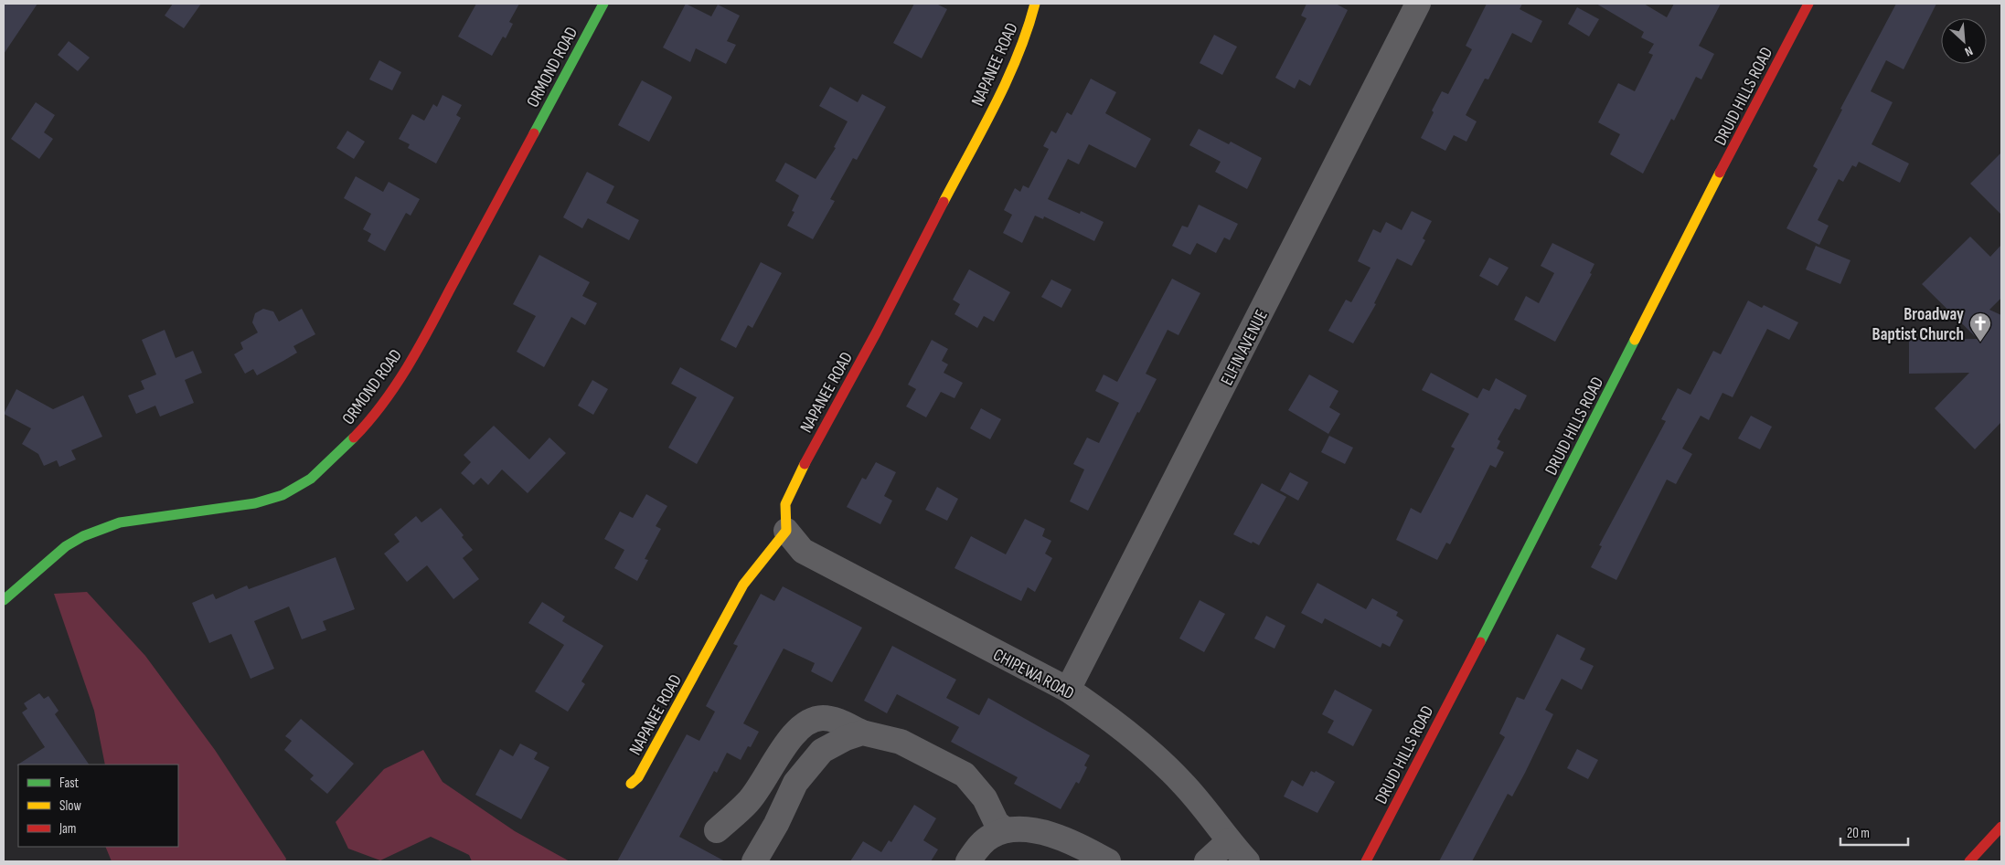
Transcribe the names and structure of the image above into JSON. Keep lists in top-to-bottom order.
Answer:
{
  "streets": {
    "street": [
      "NAPANEE ROAD",
      "ORMOND ROAD",
      "DRUID HILLS ROAD",
      "ELFIN AVENUE",
      "CHIPEWA ROAD"
    ]
  },
  "crossings": [
    ["NAPANEE ROAD", "CHIPEWA ROAD"],
    ["ELFIN AVENUE", "CHIPEWA ROAD"]
  ],
  "places": {
    "church": ["Broadway Baptist Church"]
  },
  "legend": ["Fast", "Slow", "Jam"],
  "scale_bar": "20 m",
  "north": "bottom right"
}
